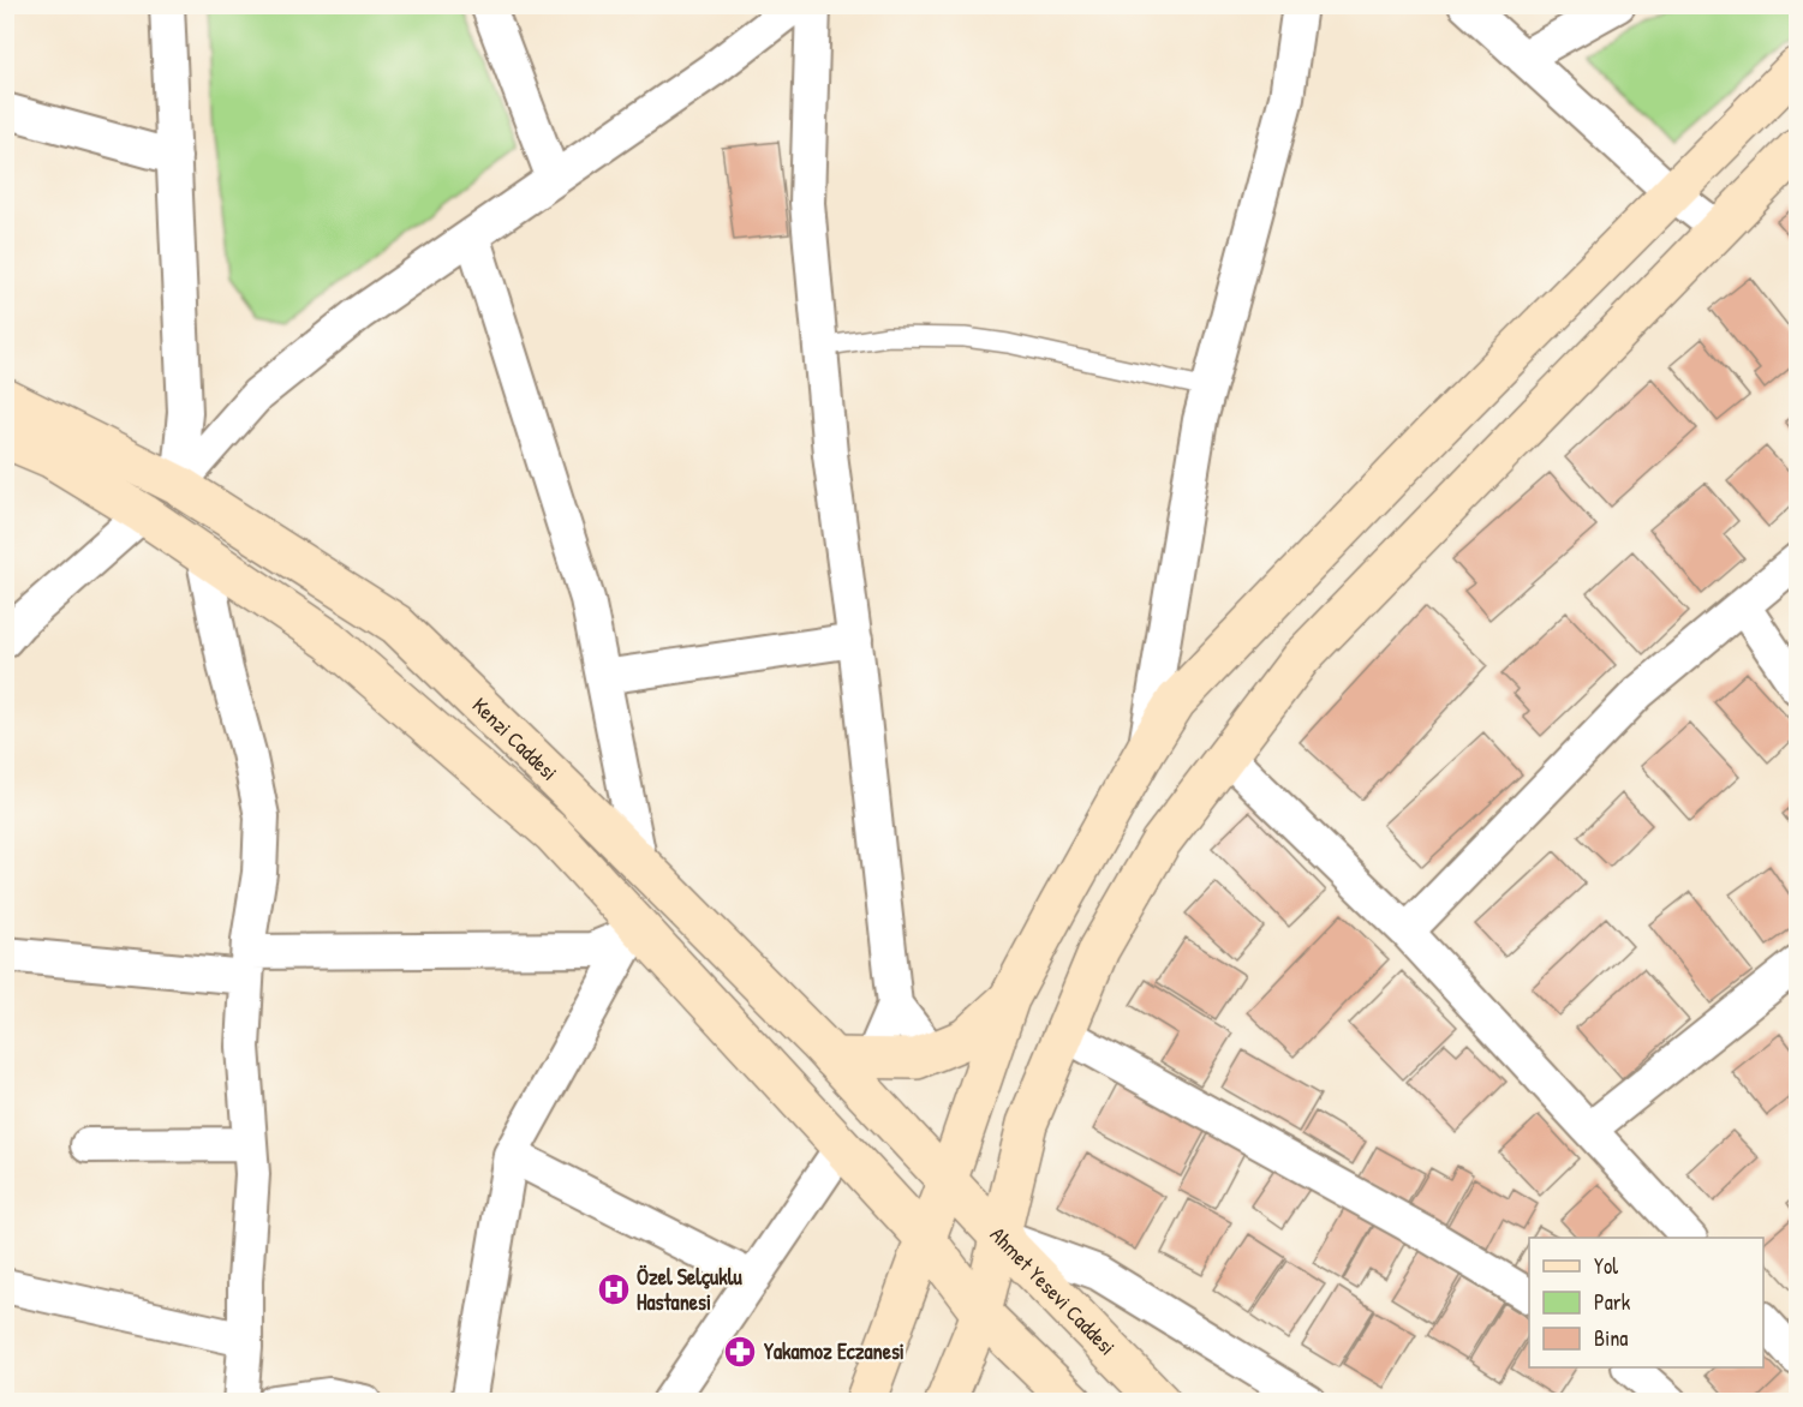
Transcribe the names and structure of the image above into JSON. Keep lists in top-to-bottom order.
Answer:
{
  "streets": {
    "main road": ["Kenzi Caddesi", "Ahmet Yesevi Caddesi"]
  },
  "crossings": [
    ["Kenzi Caddesi", "Ahmet Yesevi Caddesi"]
  ],
  "places": {
    "hospital": ["Özel Selçuklu Hastanesi"],
    "pharmacy": ["Yakamoz Eczanesi"]
  },
  "legend": ["Yol", "Park", "Bina"]
}
